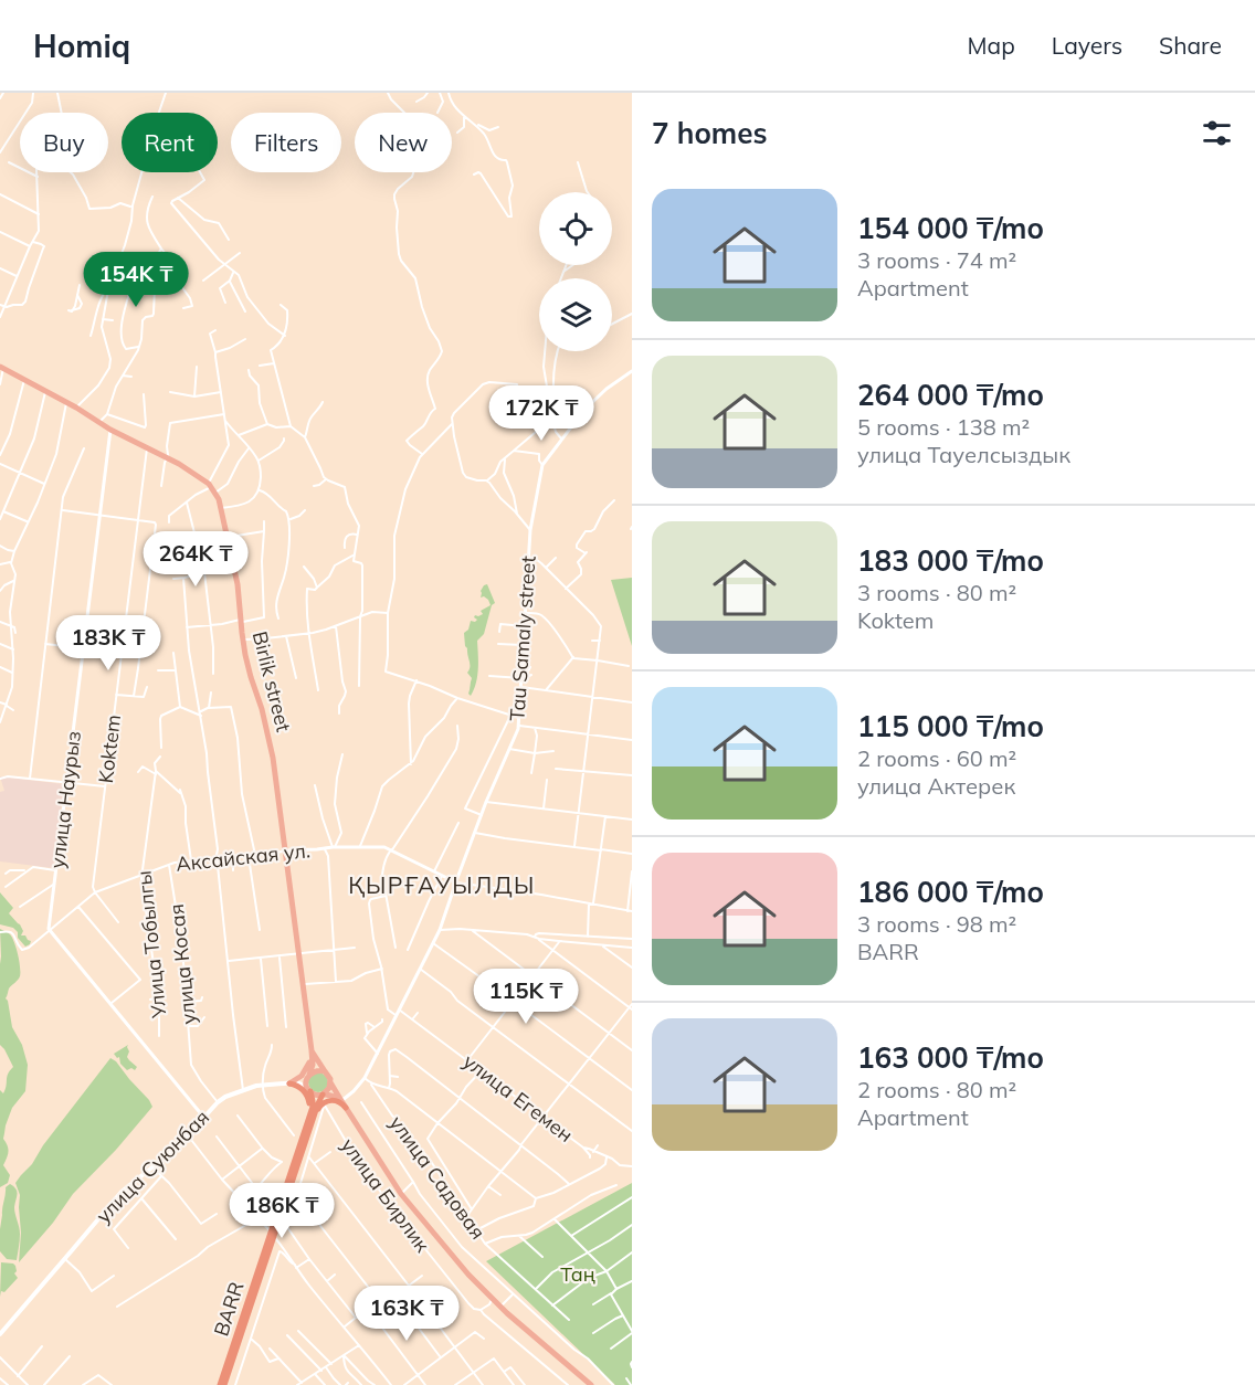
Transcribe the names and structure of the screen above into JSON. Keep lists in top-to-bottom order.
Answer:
{
  "streets": {
    "highway": ["BARR"],
    "main road": ["Birlik street", "улица Суюнбая"],
    "street": [
      "Tau Samaly street",
      "Koktem",
      "улица Наурыз",
      "Аксайская ул.",
      "Улица Тобылгы",
      "улица Косая",
      "улица Егемен",
      "улица Садовая",
      "улица Бирлик"
    ]
  },
  "crossings": [
    ["Tau Samaly street", "Аксайская ул."],
    ["Tau Samaly street", "улица Егемен"],
    ["Tau Samaly street", "улица Садовая"],
    ["Birlik street", "Koktem"],
    ["Birlik street", "улица Наурыз"],
    ["Birlik street", "Аксайская ул."],
    ["Birlik street", "улица Суюнбая"],
    ["Birlik street", "BARR"],
    ["Koktem", "Аксайская ул."],
    ["улица Наурыз", "Аксайская ул."],
    ["Аксайская ул.", "Улица Тобылгы"],
    ["Аксайская ул.", "улица Косая"],
    ["улица Косая", "улица Суюнбая"],
    ["улица Суюнбая", "BARR"]
  ],
  "districts": ["ҚЫРҒАУЫЛДЫ"],
  "parks": ["Таң"],
  "page": {
    "header": "Homiq",
    "nav": ["Map", "Layers", "Share"],
    "heading": "7 homes",
    "chip": [
      "Buy",
      "Rent",
      "Filters",
      "New"
    ],
    "list": [
      {
        "name": "154 000 ₸/mo",
        "note": "3 rooms · 74 m² · Apartment"
      },
      {
        "name": "264 000 ₸/mo",
        "note": "5 rooms · 138 m² · улица Тауелсыздык"
      },
      {
        "name": "183 000 ₸/mo",
        "note": "3 rooms · 80 m² · Koktem"
      },
      {
        "name": "115 000 ₸/mo",
        "note": "2 rooms · 60 m² · улица Актерек"
      },
      {
        "name": "186 000 ₸/mo",
        "note": "3 rooms · 98 m² · BARR"
      },
      {
        "name": "163 000 ₸/mo",
        "note": "2 rooms · 80 m² · Apartment"
      }
    ],
    "price": [
      "154K ₸",
      "172K ₸",
      "264K ₸",
      "183K ₸",
      "115K ₸",
      "186K ₸",
      "163K ₸"
    ]
  }
}
